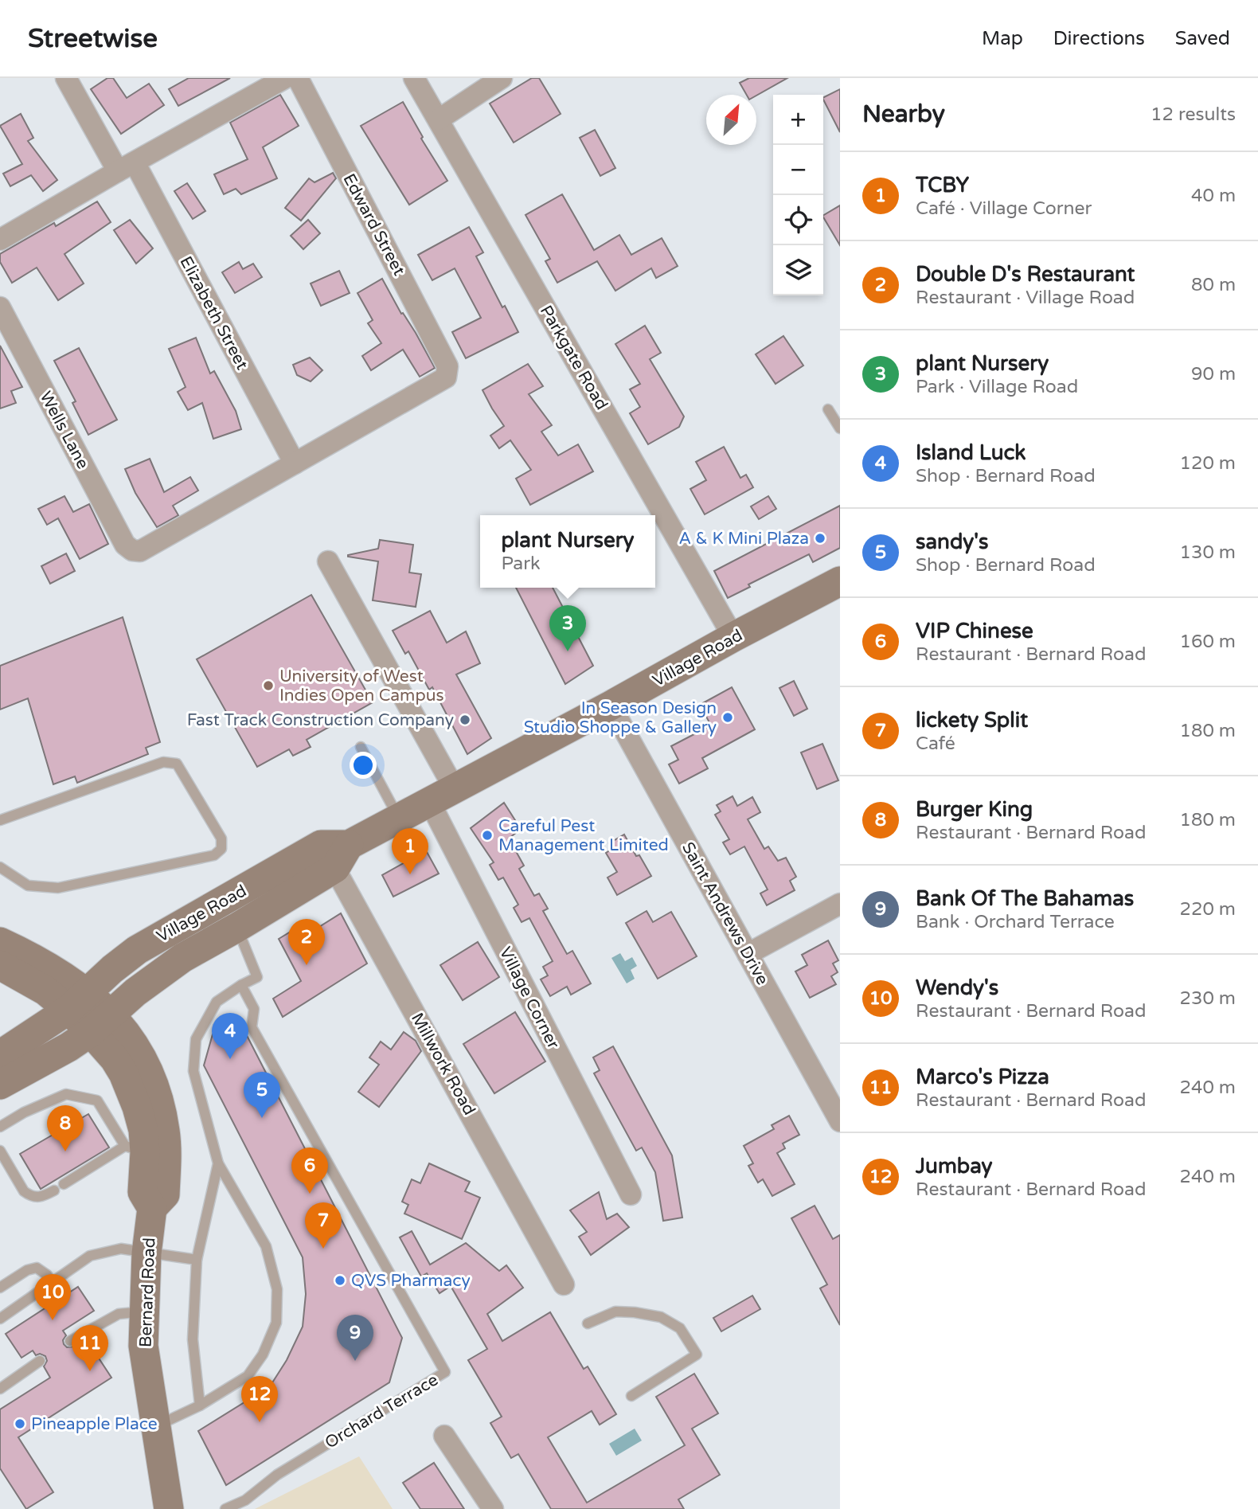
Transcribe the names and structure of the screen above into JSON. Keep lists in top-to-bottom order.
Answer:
{
  "streets": {
    "main road": ["Village Road", "Bernard Road"],
    "street": [
      "Edward Street",
      "Elizabeth Street",
      "Parkgate Road",
      "Wells Lane",
      "Saint Andrews Drive",
      "Village Corner",
      "Millwork Road"
    ],
    "lane": ["Orchard Terrace"]
  },
  "crossings": [
    ["Edward Street", "Elizabeth Street"],
    ["Edward Street", "Wells Lane"],
    ["Elizabeth Street", "Wells Lane"],
    ["Parkgate Road", "Village Road"],
    ["Village Road", "Saint Andrews Drive"],
    ["Village Road", "Village Corner"],
    ["Village Road", "Millwork Road"],
    ["Village Road", "Bernard Road"]
  ],
  "places": [
    "A & K Mini Plaza",
    "University of West Indies Open Campus",
    "In Season Design Studio Shoppe & Gallery",
    "Fast Track Construction Company",
    "Careful Pest Management Limited",
    "QVS Pharmacy",
    "Pineapple Place"
  ],
  "north": "top right",
  "page": {
    "header": "Streetwise",
    "nav": ["Map", "Directions", "Saved"],
    "heading": ["Nearby", "12 results"],
    "map_buttons": ["+", "−"],
    "list": [
      {
        "mark": "1",
        "name": "TCBY",
        "note": "Café · Village Corner",
        "value": "40 m"
      },
      {
        "mark": "2",
        "name": "Double D's Restaurant",
        "note": "Restaurant · Village Road",
        "value": "80 m"
      },
      {
        "mark": "3",
        "name": "plant Nursery",
        "note": "Park · Village Road",
        "value": "90 m"
      },
      {
        "mark": "4",
        "name": "Island Luck",
        "note": "Shop · Bernard Road",
        "value": "120 m"
      },
      {
        "mark": "5",
        "name": "sandy's",
        "note": "Shop · Bernard Road",
        "value": "130 m"
      },
      {
        "mark": "6",
        "name": "VIP Chinese",
        "note": "Restaurant · Bernard Road",
        "value": "160 m"
      },
      {
        "mark": "7",
        "name": "lickety Split",
        "note": "Café",
        "value": "180 m"
      },
      {
        "mark": "8",
        "name": "Burger King",
        "note": "Restaurant · Bernard Road",
        "value": "180 m"
      },
      {
        "mark": "9",
        "name": "Bank Of The Bahamas",
        "note": "Bank · Orchard Terrace",
        "value": "220 m"
      },
      {
        "mark": "10",
        "name": "Wendy's",
        "note": "Restaurant · Bernard Road",
        "value": "230 m"
      },
      {
        "mark": "11",
        "name": "Marco's Pizza",
        "note": "Restaurant · Bernard Road",
        "value": "240 m"
      },
      {
        "mark": "12",
        "name": "Jumbay",
        "note": "Restaurant · Bernard Road",
        "value": "240 m"
      }
    ],
    "popup": ["plant Nursery", "Park"],
    "pins": [
      "3",
      "1",
      "2",
      "4",
      "5",
      "8",
      "6",
      "7",
      "10",
      "9",
      "11",
      "12"
    ]
  }
}
